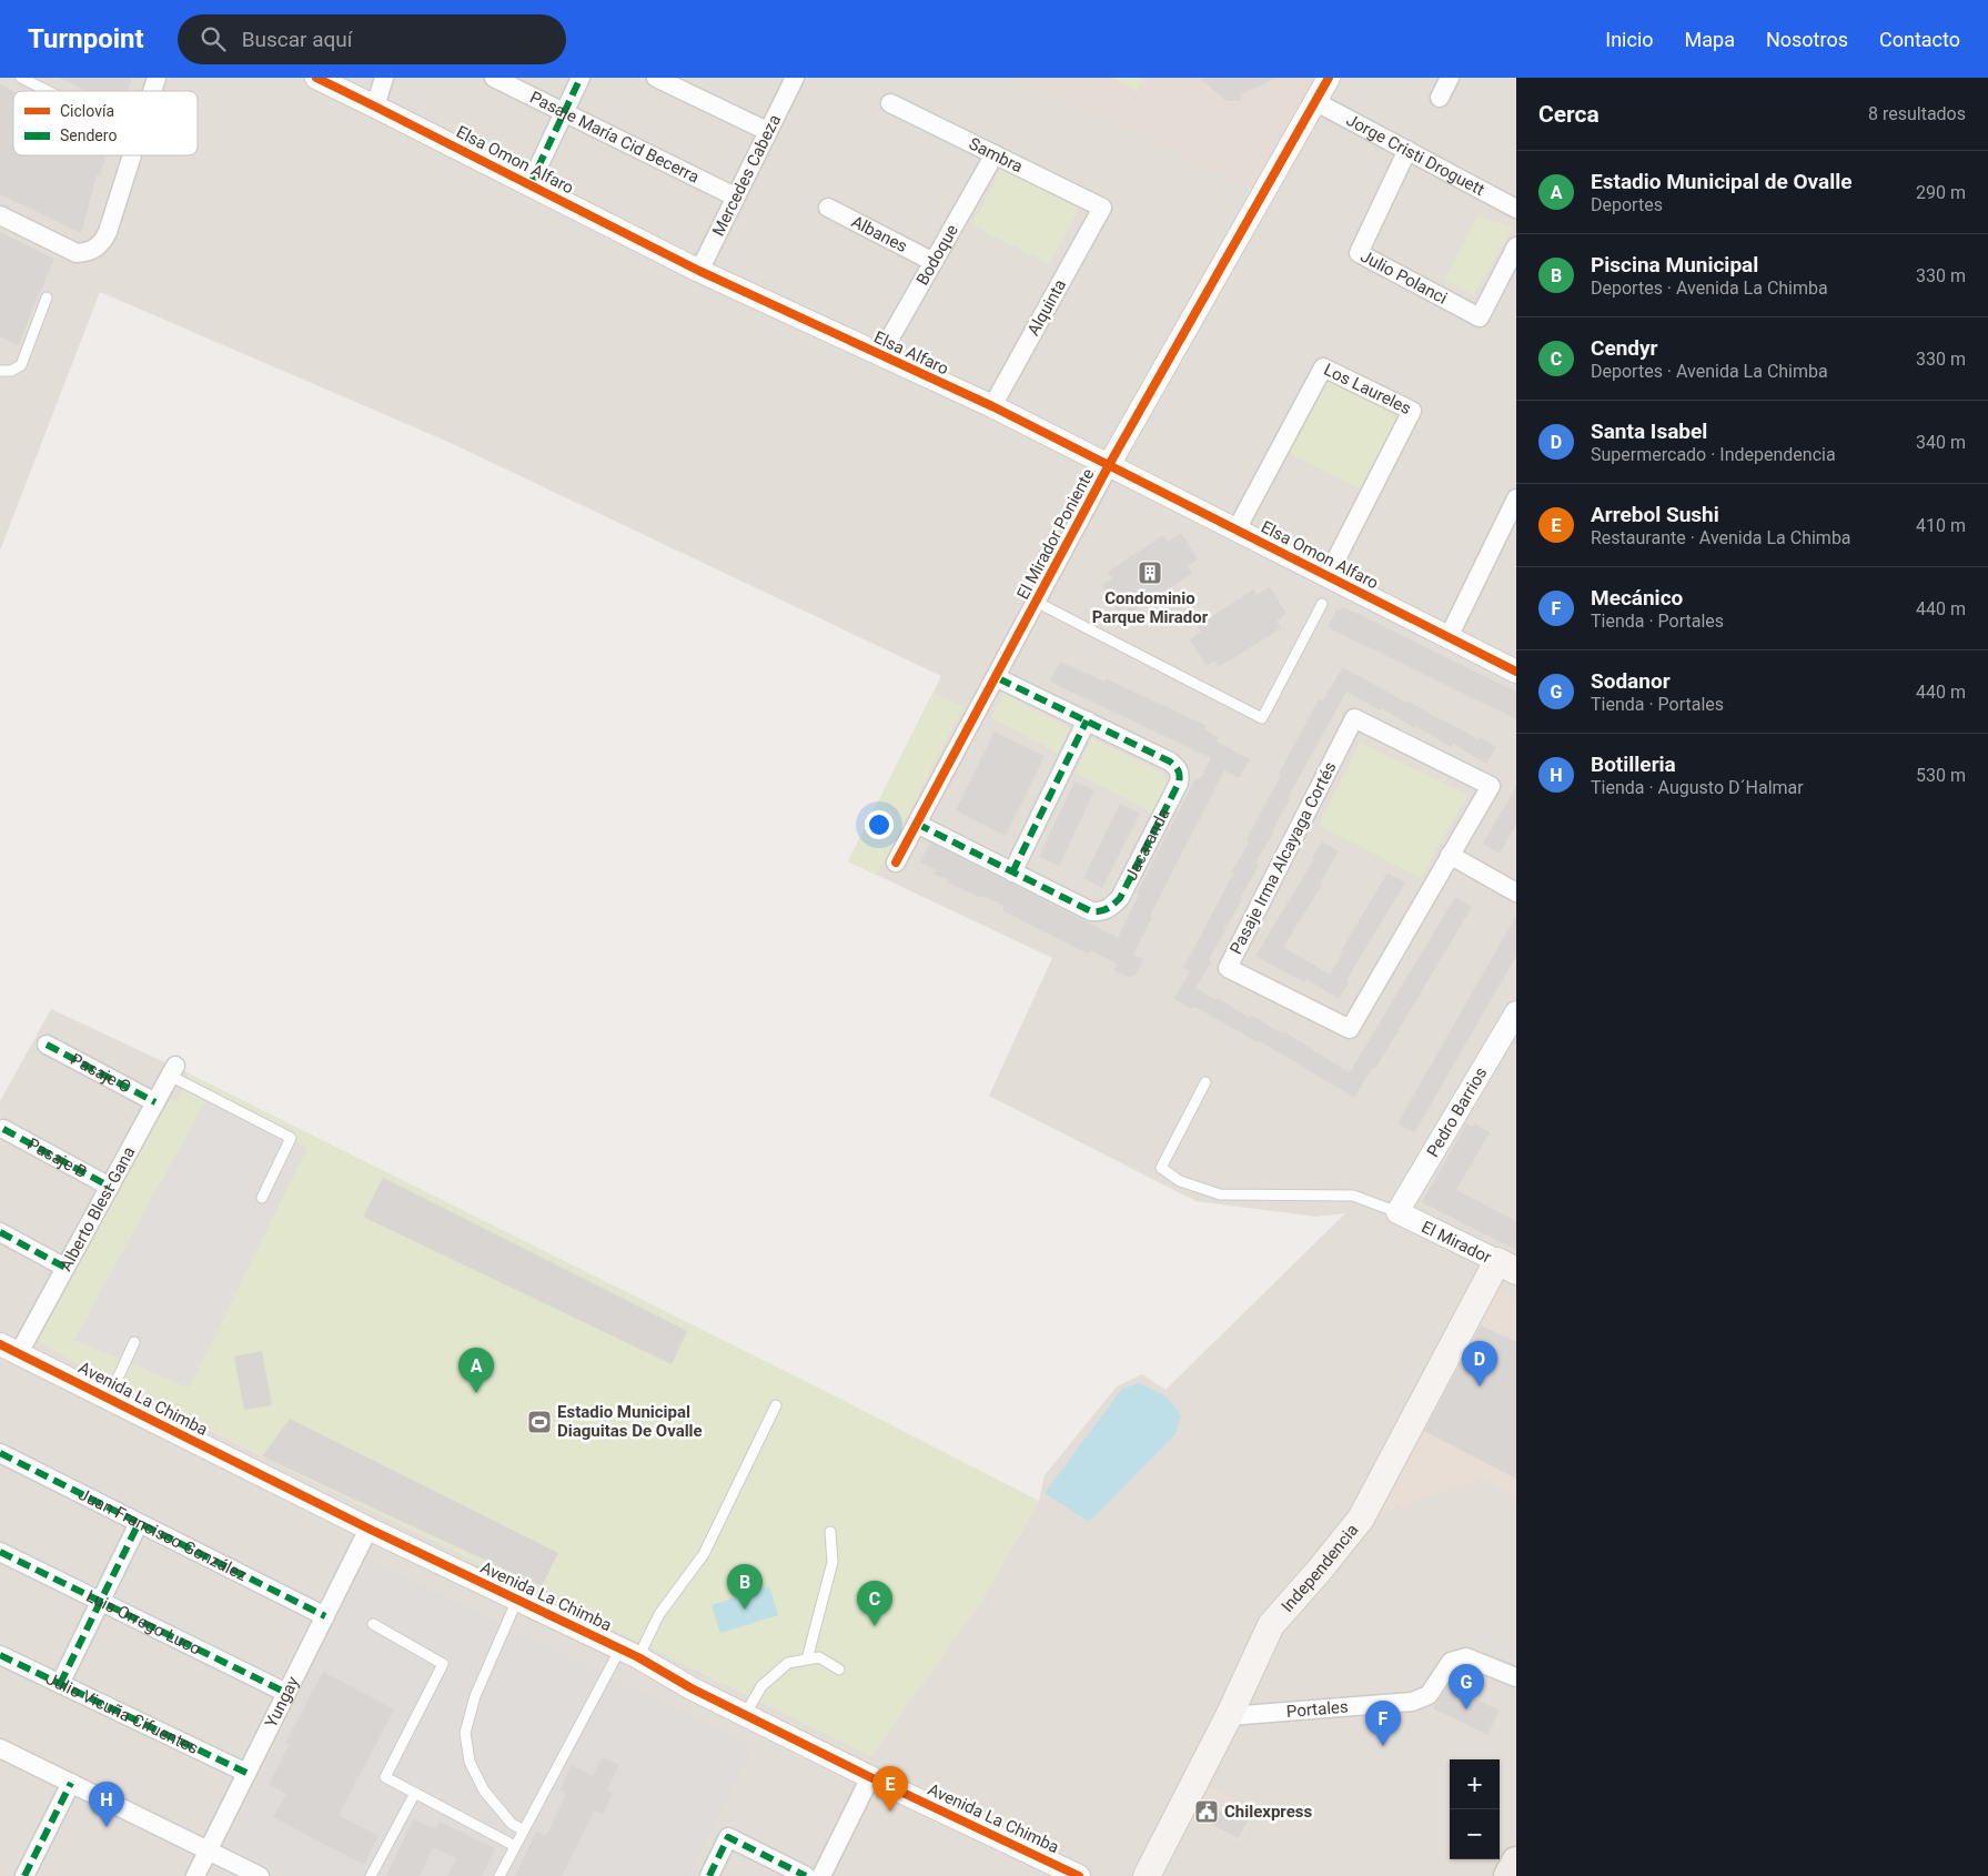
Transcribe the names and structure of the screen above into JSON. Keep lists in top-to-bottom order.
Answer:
{
  "streets": {
    "main road": ["Independencia"],
    "street": [
      "Pasaje María Cid Becerra",
      "Sambra",
      "Jorge Cristi Droguett",
      "Elsa Omon Alfaro",
      "Mercedes Cabeza",
      "Albanes",
      "Bodoque",
      "Julio Polanci",
      "Alquinta",
      "Elsa Alfaro",
      "Los Laureles",
      "El Mirador Poniente",
      "Jacaranda",
      "Pasaje Irma Alcayaga Cortés",
      "Pasaje C",
      "Pedro Barrios",
      "Pasaje B",
      "Alberto Blest Gana",
      "El Mirador",
      "Avenida La Chimba",
      "Juan Francisco González",
      "Luis Orrego Luco",
      "Yungay",
      "Portales",
      "Julio Vicuña Cifuentes"
    ]
  },
  "crossings": [
    ["Pasaje María Cid Becerra", "Mercedes Cabeza"],
    ["Sambra", "Bodoque"],
    ["Sambra", "Alquinta"],
    ["Jorge Cristi Droguett", "Julio Polanci"],
    ["Jorge Cristi Droguett", "El Mirador Poniente"],
    ["Elsa Omon Alfaro", "Mercedes Cabeza"],
    ["Elsa Omon Alfaro", "Elsa Alfaro"],
    ["Elsa Omon Alfaro", "Los Laureles"],
    ["Elsa Omon Alfaro", "El Mirador Poniente"],
    ["Mercedes Cabeza", "Elsa Alfaro"],
    ["Albanes", "Bodoque"],
    ["Bodoque", "Elsa Alfaro"],
    ["Alquinta", "Elsa Alfaro"],
    ["Elsa Alfaro", "El Mirador Poniente"],
    ["El Mirador Poniente", "Jacaranda"],
    ["Pasaje C", "Alberto Blest Gana"],
    ["Pedro Barrios", "El Mirador"],
    ["Pasaje B", "Alberto Blest Gana"],
    ["Alberto Blest Gana", "Avenida La Chimba"],
    ["El Mirador", "Independencia"],
    ["Avenida La Chimba", "Yungay"],
    ["Juan Francisco González", "Yungay"],
    ["Independencia", "Portales"],
    ["Luis Orrego Luco", "Yungay"],
    ["Yungay", "Julio Vicuña Cifuentes"]
  ],
  "places": {
    "building": ["Condominio Parque Mirador"],
    "sports": ["Estadio Municipal Diaguitas De Ovalle"],
    "public building": ["Chilexpress"]
  },
  "legend": ["Ciclovía", "Sendero"],
  "page": {
    "header": "Turnpoint",
    "search": "Buscar aquí",
    "nav": [
      "Inicio",
      "Mapa",
      "Nosotros",
      "Contacto"
    ],
    "heading": ["Cerca", "8 resultados"],
    "list": [
      {
        "mark": "A",
        "name": "Estadio Municipal de Ovalle",
        "note": "Deportes",
        "value": "290 m"
      },
      {
        "mark": "B",
        "name": "Piscina Municipal",
        "note": "Deportes · Avenida La Chimba",
        "value": "330 m"
      },
      {
        "mark": "C",
        "name": "Cendyr",
        "note": "Deportes · Avenida La Chimba",
        "value": "330 m"
      },
      {
        "mark": "D",
        "name": "Santa Isabel",
        "note": "Supermercado · Independencia",
        "value": "340 m"
      },
      {
        "mark": "E",
        "name": "Arrebol Sushi",
        "note": "Restaurante · Avenida La Chimba",
        "value": "410 m"
      },
      {
        "mark": "F",
        "name": "Mecánico",
        "note": "Tienda · Portales",
        "value": "440 m"
      },
      {
        "mark": "G",
        "name": "Sodanor",
        "note": "Tienda · Portales",
        "value": "440 m"
      },
      {
        "mark": "H",
        "name": "Botilleria",
        "note": "Tienda · Augusto D´Halmar",
        "value": "530 m"
      }
    ],
    "pins": [
      "D",
      "A",
      "B",
      "C",
      "G",
      "F",
      "E",
      "H"
    ],
    "map_buttons": ["+", "−"]
  }
}
